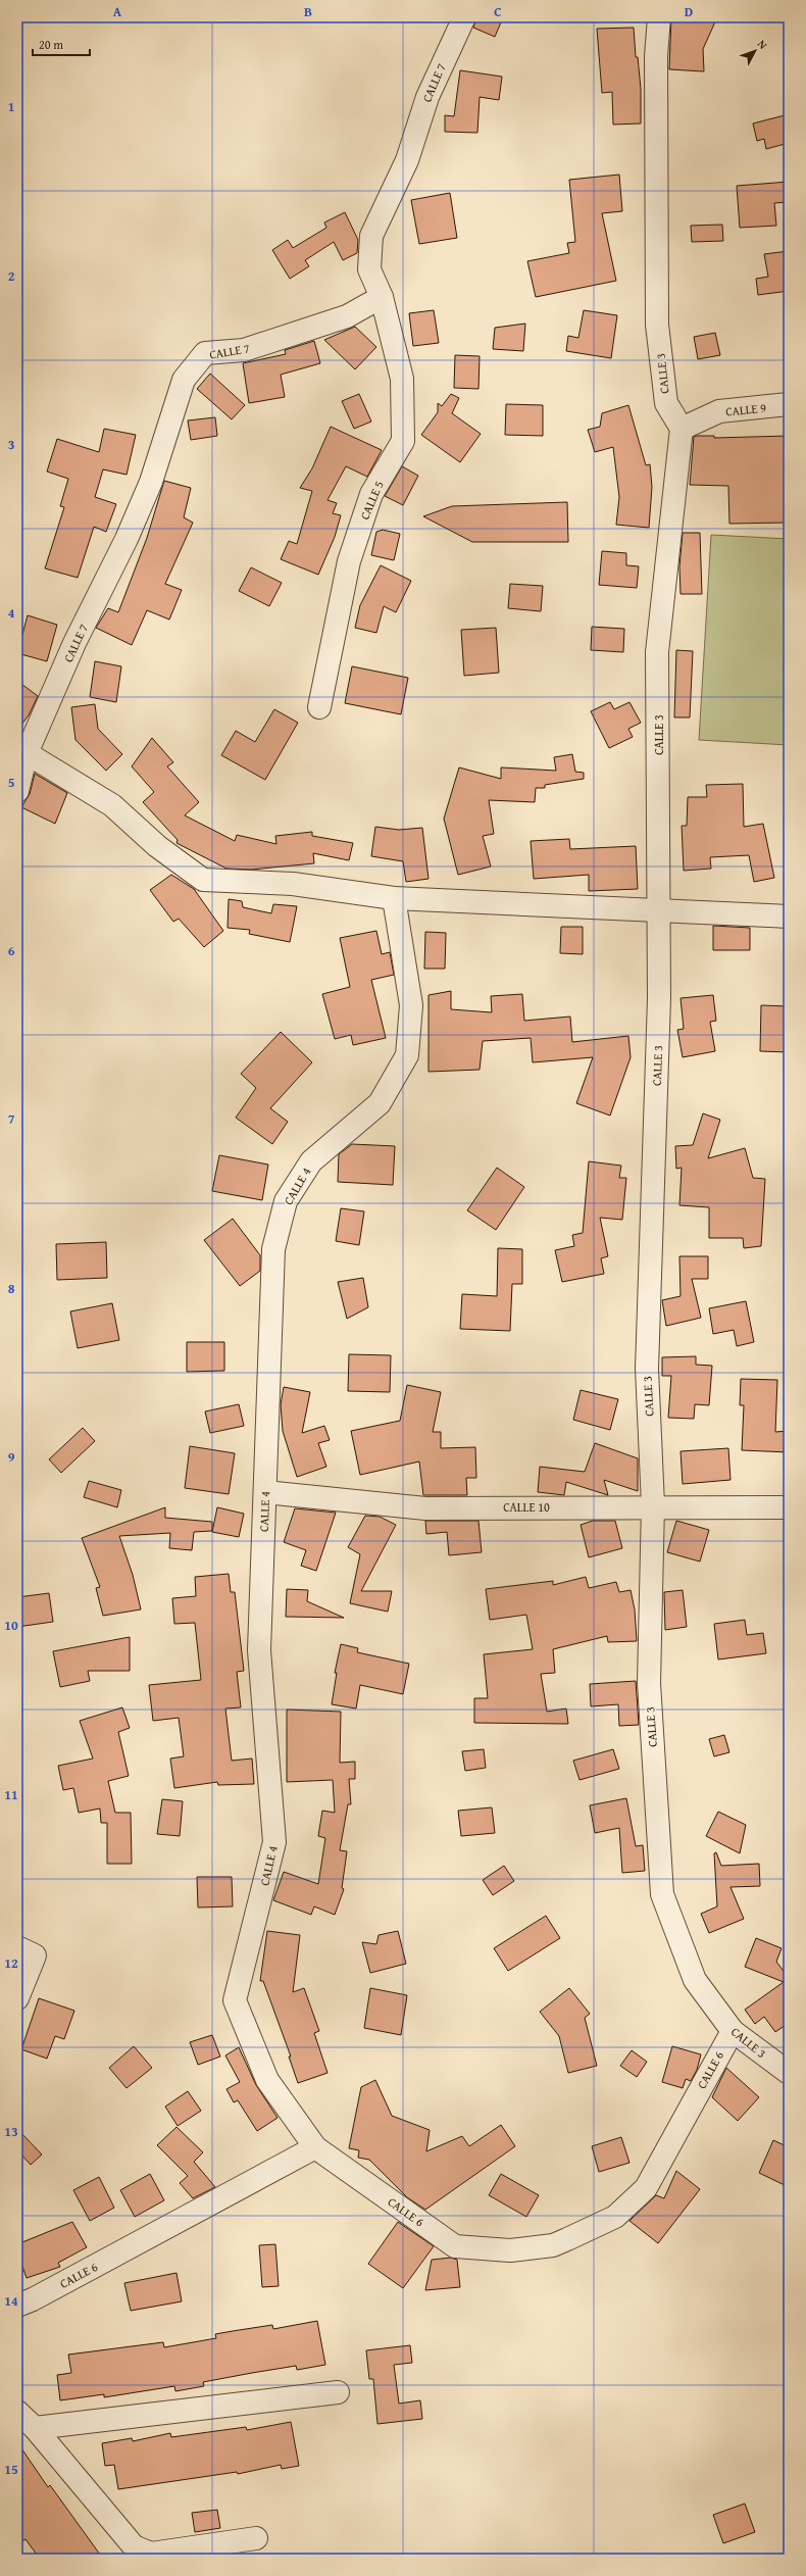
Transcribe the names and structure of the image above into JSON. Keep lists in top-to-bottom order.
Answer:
{
  "streets": {
    "street": [
      "CALLE 7",
      "CALLE 3",
      "CALLE 9",
      "CALLE 5",
      "CALLE 4",
      "CALLE 10",
      "CALLE 6"
    ]
  },
  "crossings": [
    ["CALLE 7", "CALLE 5"],
    ["CALLE 3", "CALLE 9"],
    ["CALLE 3", "CALLE 10"],
    ["CALLE 3", "CALLE 6"],
    ["CALLE 4", "CALLE 10"],
    ["CALLE 4", "CALLE 6"]
  ],
  "scale_bar": "20 m",
  "north": "top right",
  "grid": {
    "columns": [
      "A",
      "B",
      "C",
      "D"
    ],
    "rows": [
      "1",
      "2",
      "3",
      "4",
      "5",
      "6",
      "7",
      "8",
      "9",
      "10",
      "11",
      "12",
      "13",
      "14",
      "15"
    ]
  }
}
